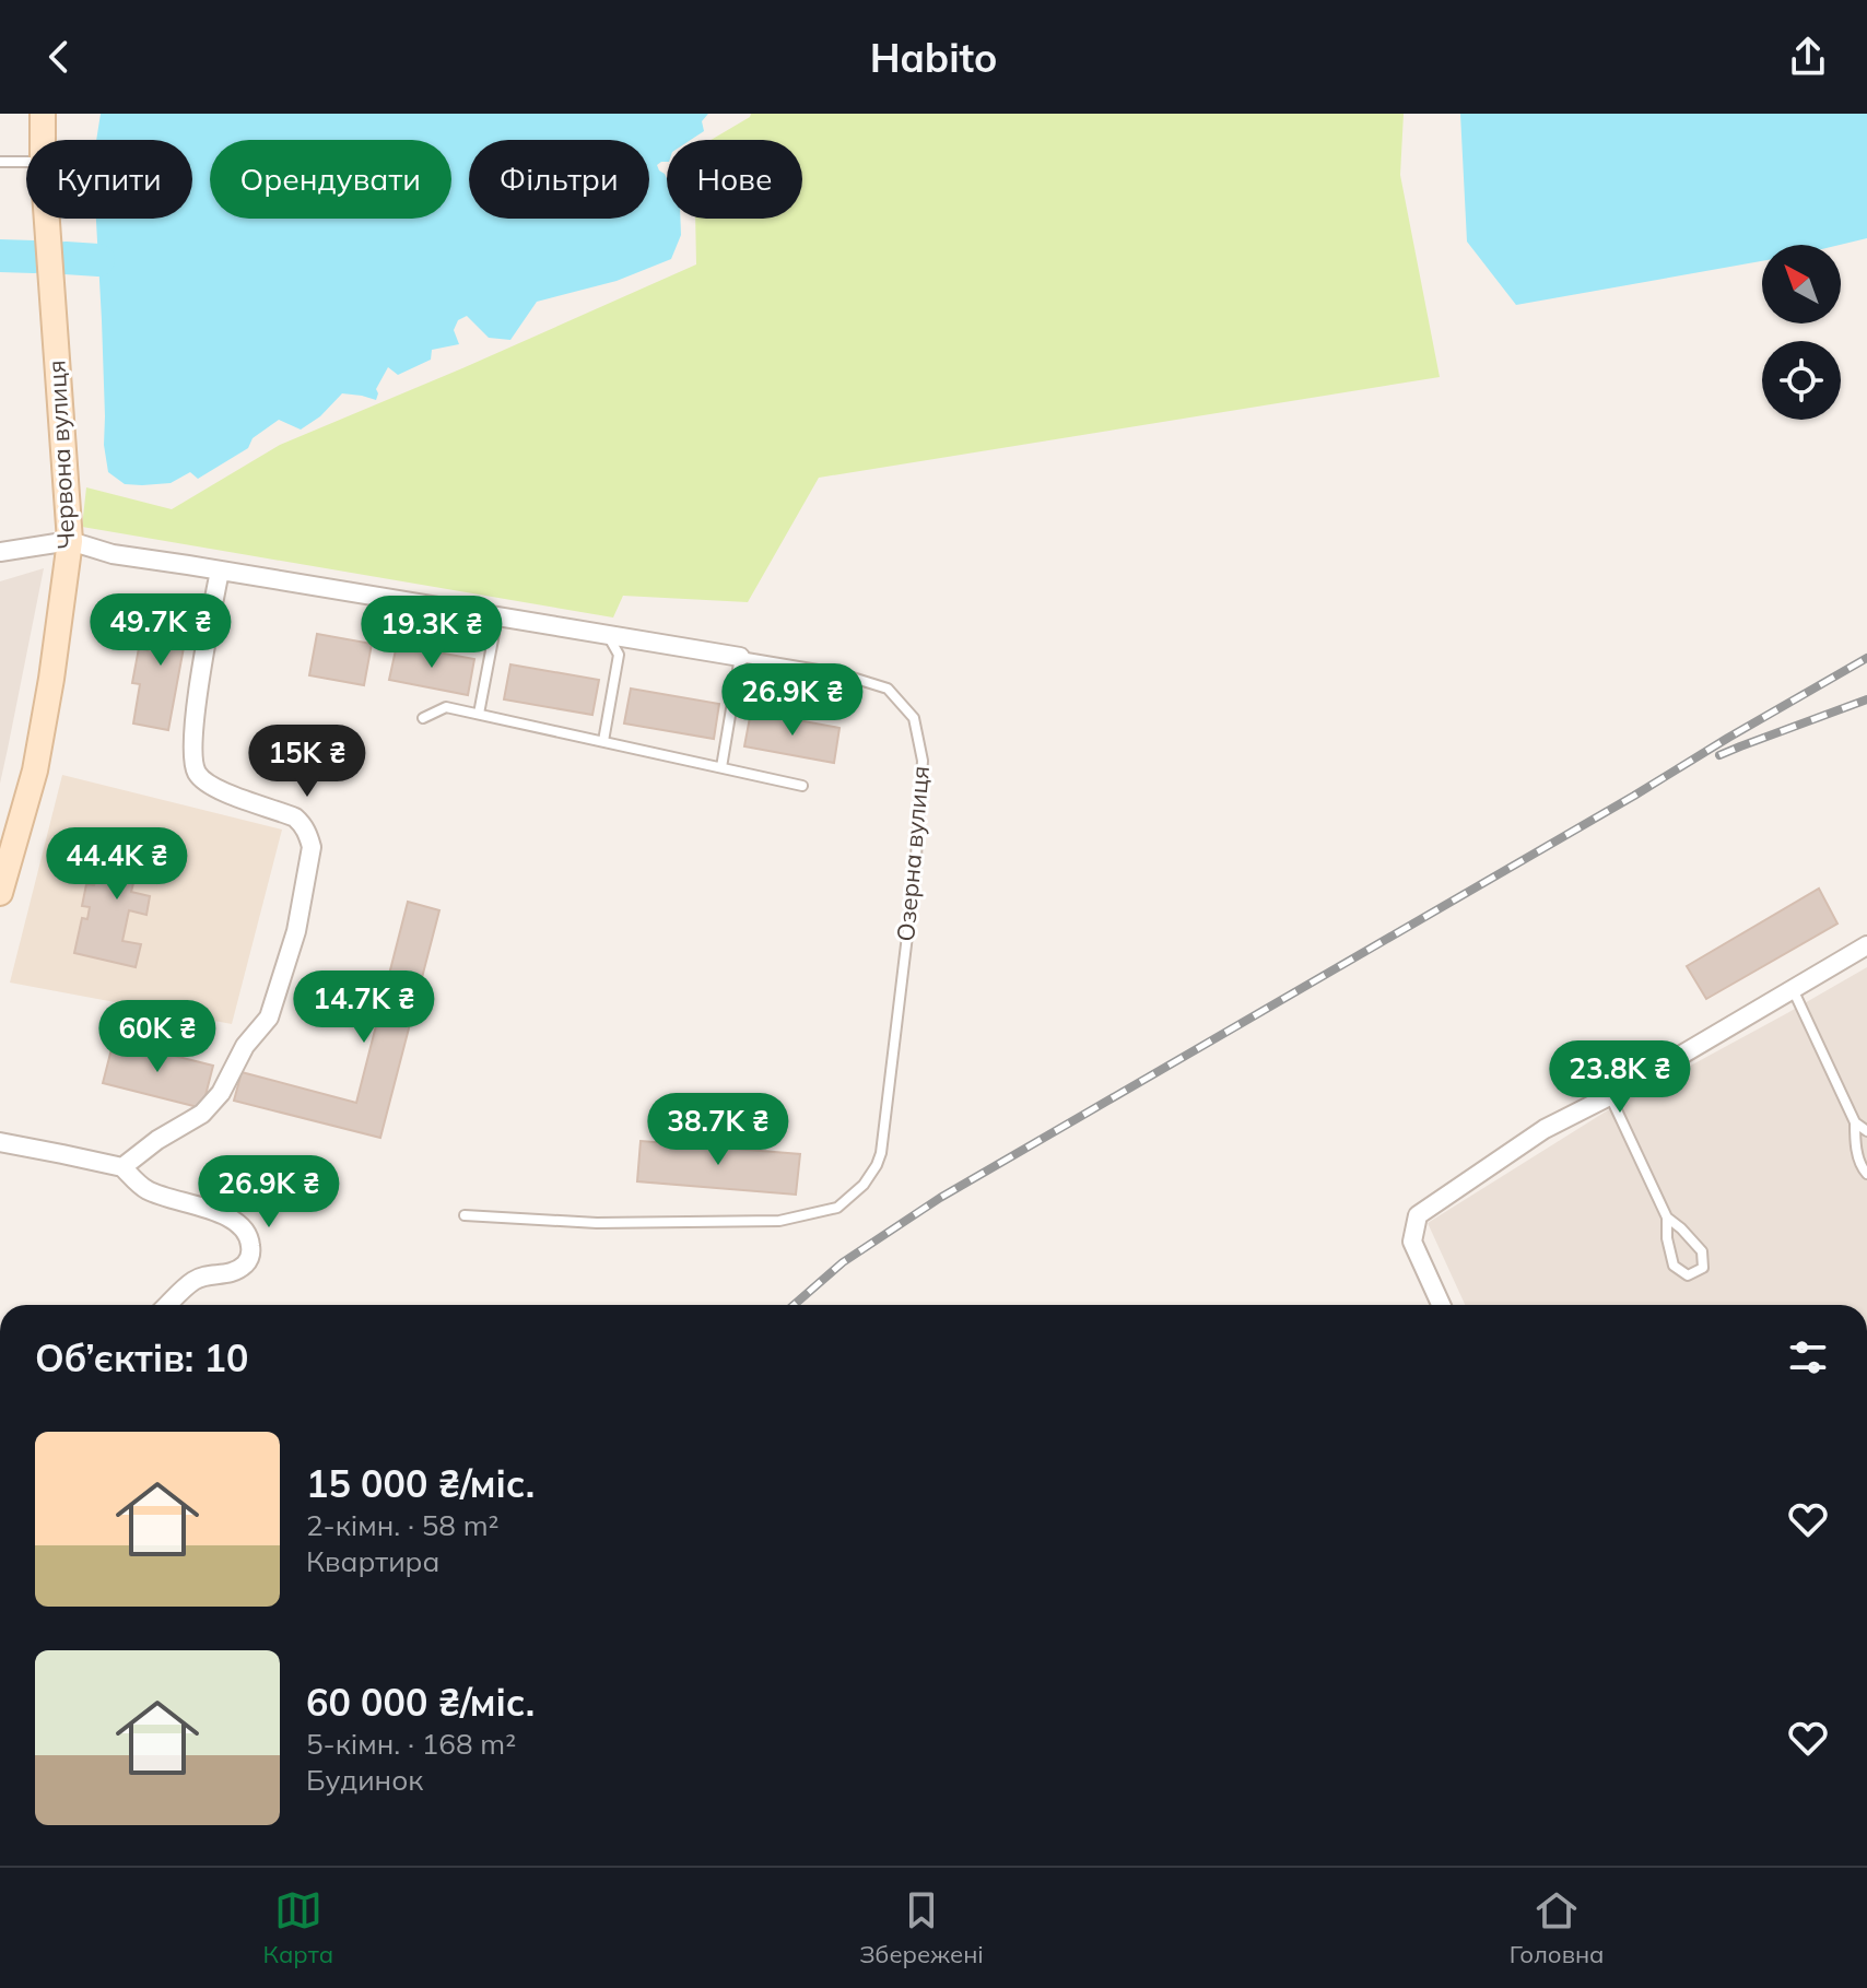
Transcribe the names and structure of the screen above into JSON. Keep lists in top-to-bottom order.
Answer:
{
  "streets": {
    "main road": ["Червона вулиця"],
    "street": ["Озерна вулиця"]
  },
  "crossings": [
    ["Червона вулиця", "Озерна вулиця"]
  ],
  "north": "top left",
  "page": {
    "header": "Habito",
    "chip": [
      "Купити",
      "Орендувати",
      "Фільтри",
      "Нове"
    ],
    "price": [
      "49.7K ₴",
      "19.3K ₴",
      "26.9K ₴",
      "15K ₴",
      "44.4K ₴",
      "14.7K ₴",
      "60K ₴",
      "23.8K ₴",
      "38.7K ₴",
      "26.9K ₴"
    ],
    "heading": "Об’єктів: 10",
    "list": [
      {
        "name": "15 000 ₴/міс.",
        "note": "2-кімн. · 58 m² · Квартира"
      },
      {
        "name": "60 000 ₴/міс.",
        "note": "5-кімн. · 168 m² · Будинок"
      }
    ],
    "tabs": ["Карта", "Збережені", "Головна"]
  }
}
